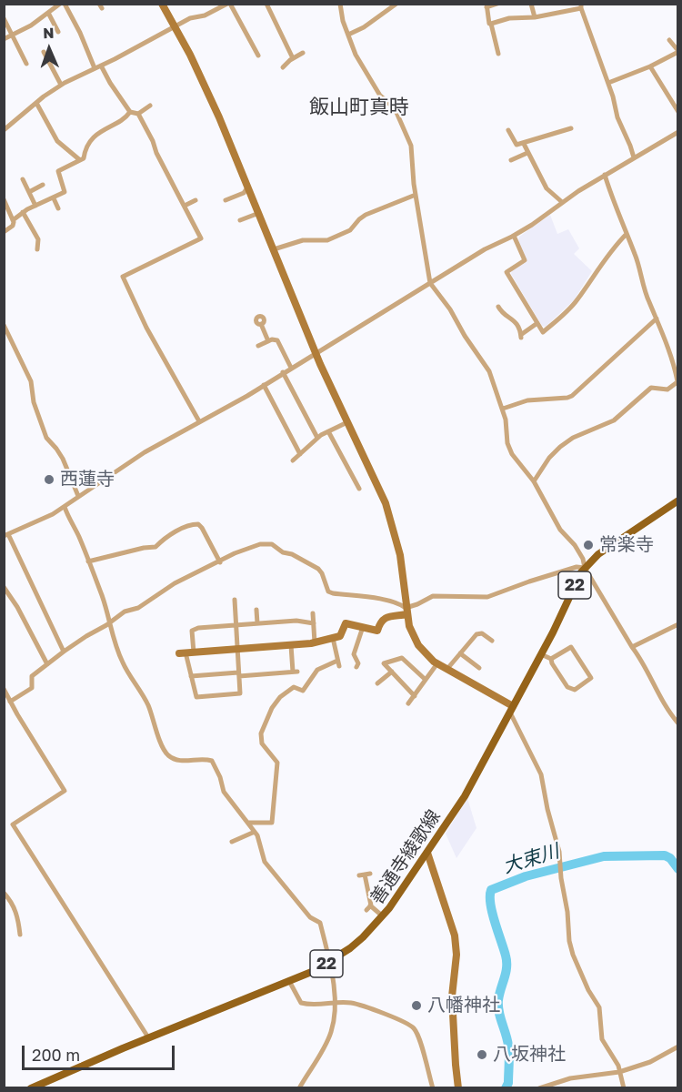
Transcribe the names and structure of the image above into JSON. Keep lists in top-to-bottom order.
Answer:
{
  "streets": {
    "main road": ["22", "善通寺綾歌線"]
  },
  "districts": ["飯山町真時"],
  "water": ["大束川"],
  "places": [
    "西蓮寺",
    "常楽寺",
    "八幡神社",
    "八坂神社"
  ],
  "scale_bar": "200 m",
  "north": "top"
}
